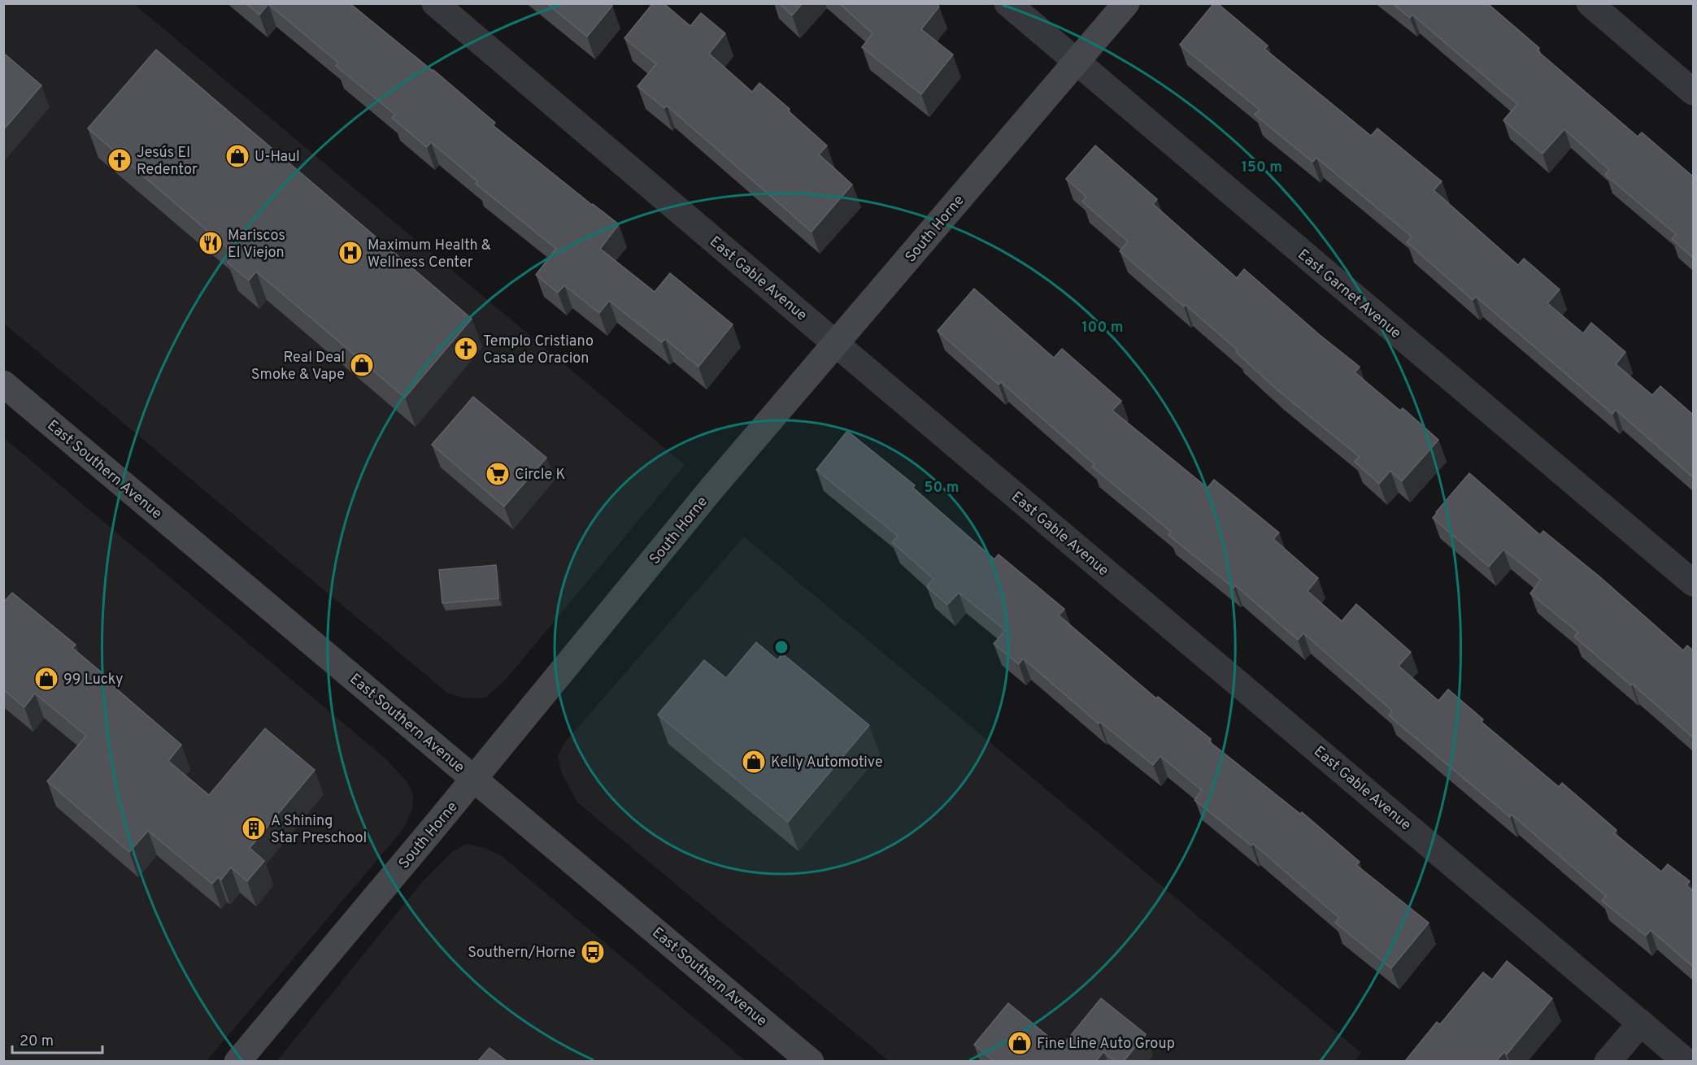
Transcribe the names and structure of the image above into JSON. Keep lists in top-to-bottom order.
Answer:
{
  "streets": {
    "street": [
      "South Horne",
      "East Gable Avenue",
      "East Garnet Avenue",
      "East Southern Avenue"
    ]
  },
  "crossings": [
    ["South Horne", "East Gable Avenue"],
    ["South Horne", "East Garnet Avenue"],
    ["South Horne", "East Southern Avenue"]
  ],
  "places": {
    "shop": [
      "U-Haul",
      "Real Deal Smoke & Vape",
      "99 Lucky",
      "Kelly Automotive",
      "Fine Line Auto Group"
    ],
    "church": ["Jesús El Redentor", "Templo Cristiano Casa de Oracion"],
    "restaurant": ["Mariscos El Viejon"],
    "hospital": ["Maximum Health & Wellness Center"],
    "supermarket": ["Circle K"],
    "building": ["A Shining Star Preschool"],
    "bus stop": ["Southern/Horne"]
  },
  "scale_bar": "20 m",
  "rings": ["150 m", "100 m", "50 m"]
}
